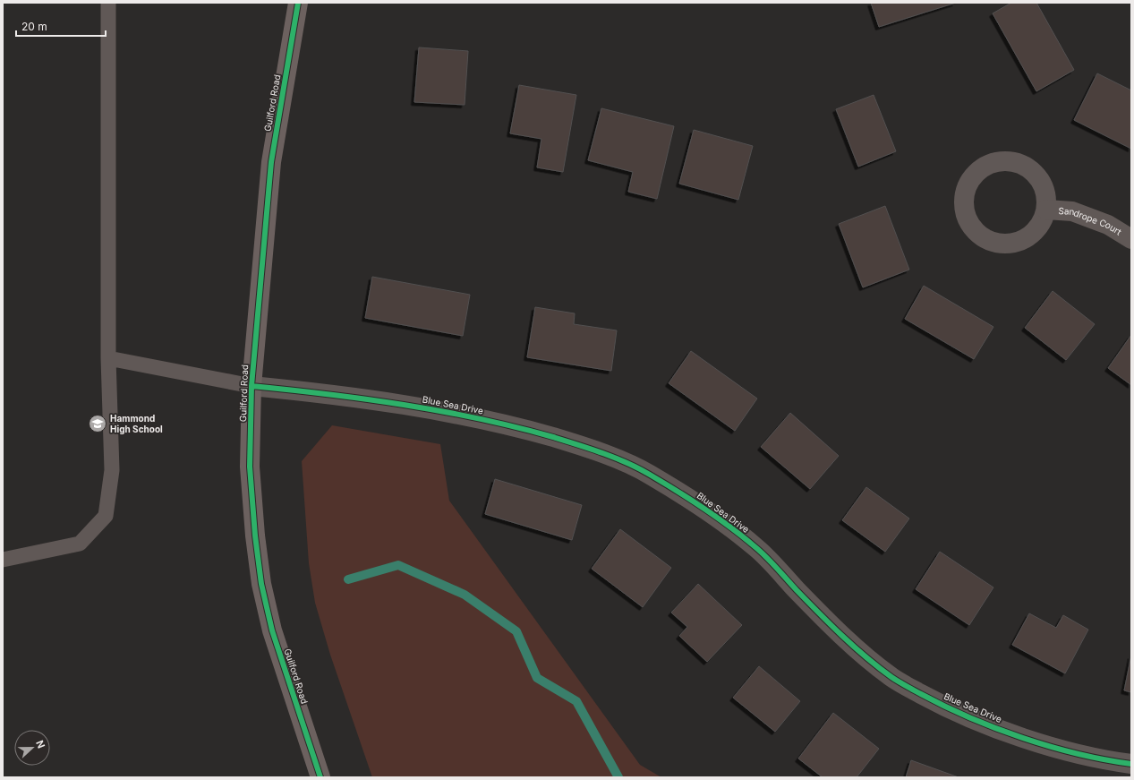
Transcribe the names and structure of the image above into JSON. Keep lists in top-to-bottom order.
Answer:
{
  "streets": {
    "street": ["Guilford Road", "Sandrope Court", "Blue Sea Drive"]
  },
  "crossings": [
    ["Guilford Road", "Blue Sea Drive"]
  ],
  "places": {
    "school or university": ["Hammond High School"]
  },
  "scale_bar": "20 m",
  "north": "right"
}
